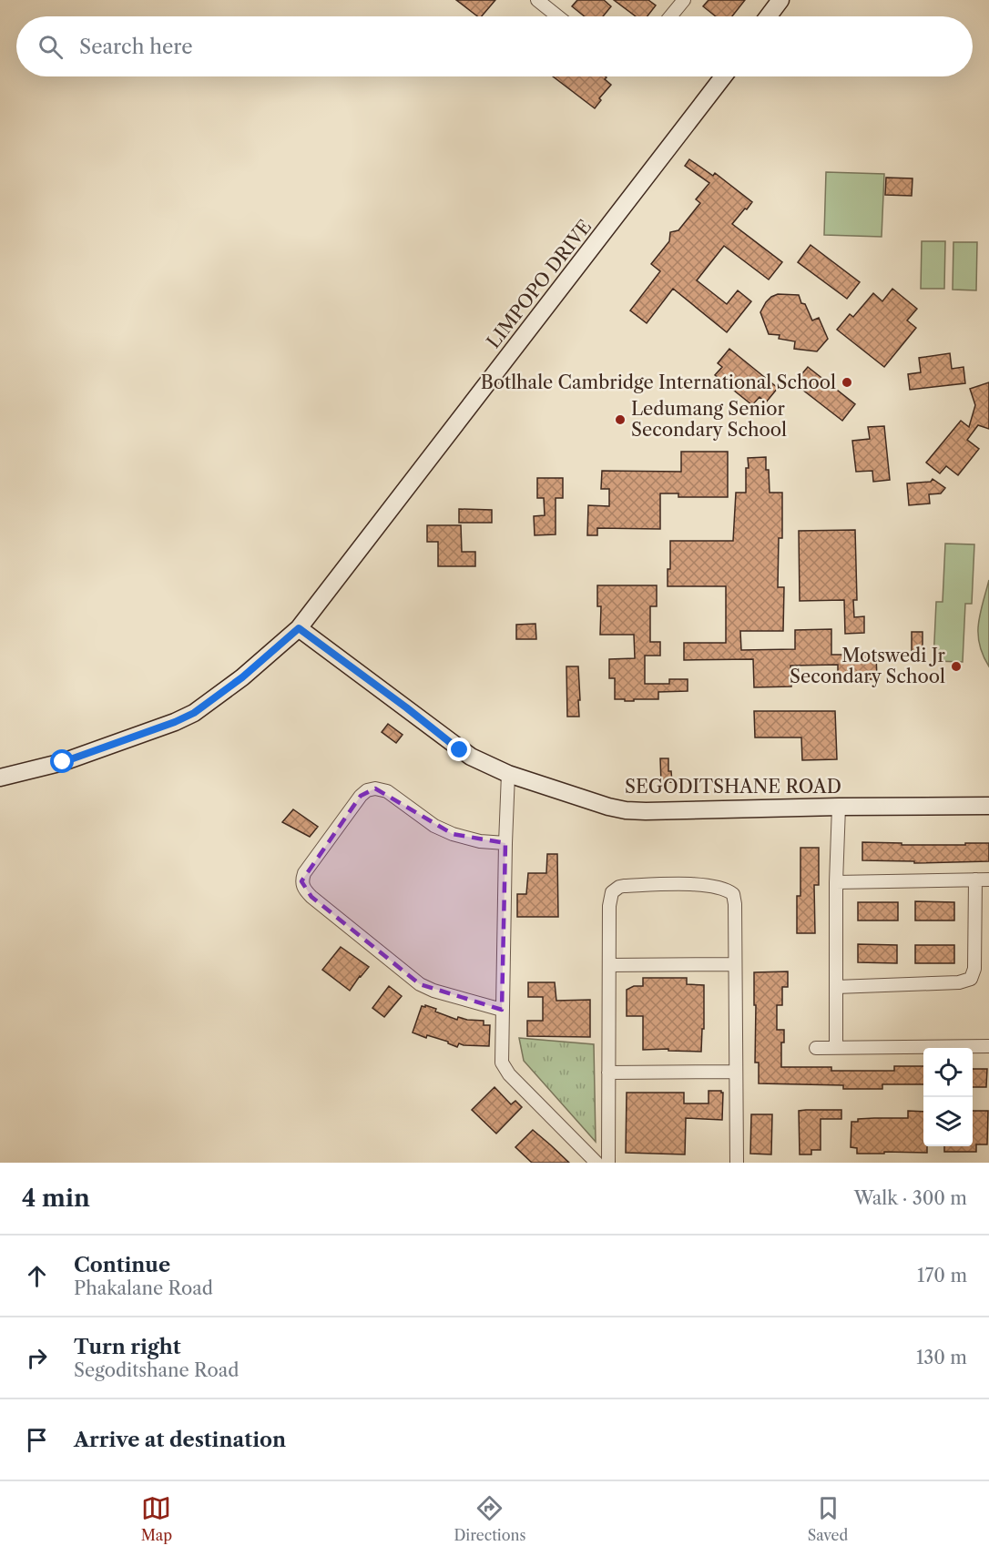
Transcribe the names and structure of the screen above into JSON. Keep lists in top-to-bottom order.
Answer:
{
  "streets": {
    "street": ["LIMPOPO DRIVE", "SEGODITSHANE ROAD"]
  },
  "crossings": [
    ["LIMPOPO DRIVE", "SEGODITSHANE ROAD"]
  ],
  "places": ["Botlhale Cambridge International School", "Ledumang Senior Secondary School", "Motswedi Jr Secondary School"],
  "page": {
    "search": "Search here",
    "heading": ["4 min", "Walk · 300 m"],
    "list": [
      ["Continue", "Phakalane Road", "170 m"],
      ["Turn right", "Segoditshane Road", "130 m"],
      "Arrive at destination"
    ],
    "nav": ["Map", "Directions", "Saved"]
  }
}
